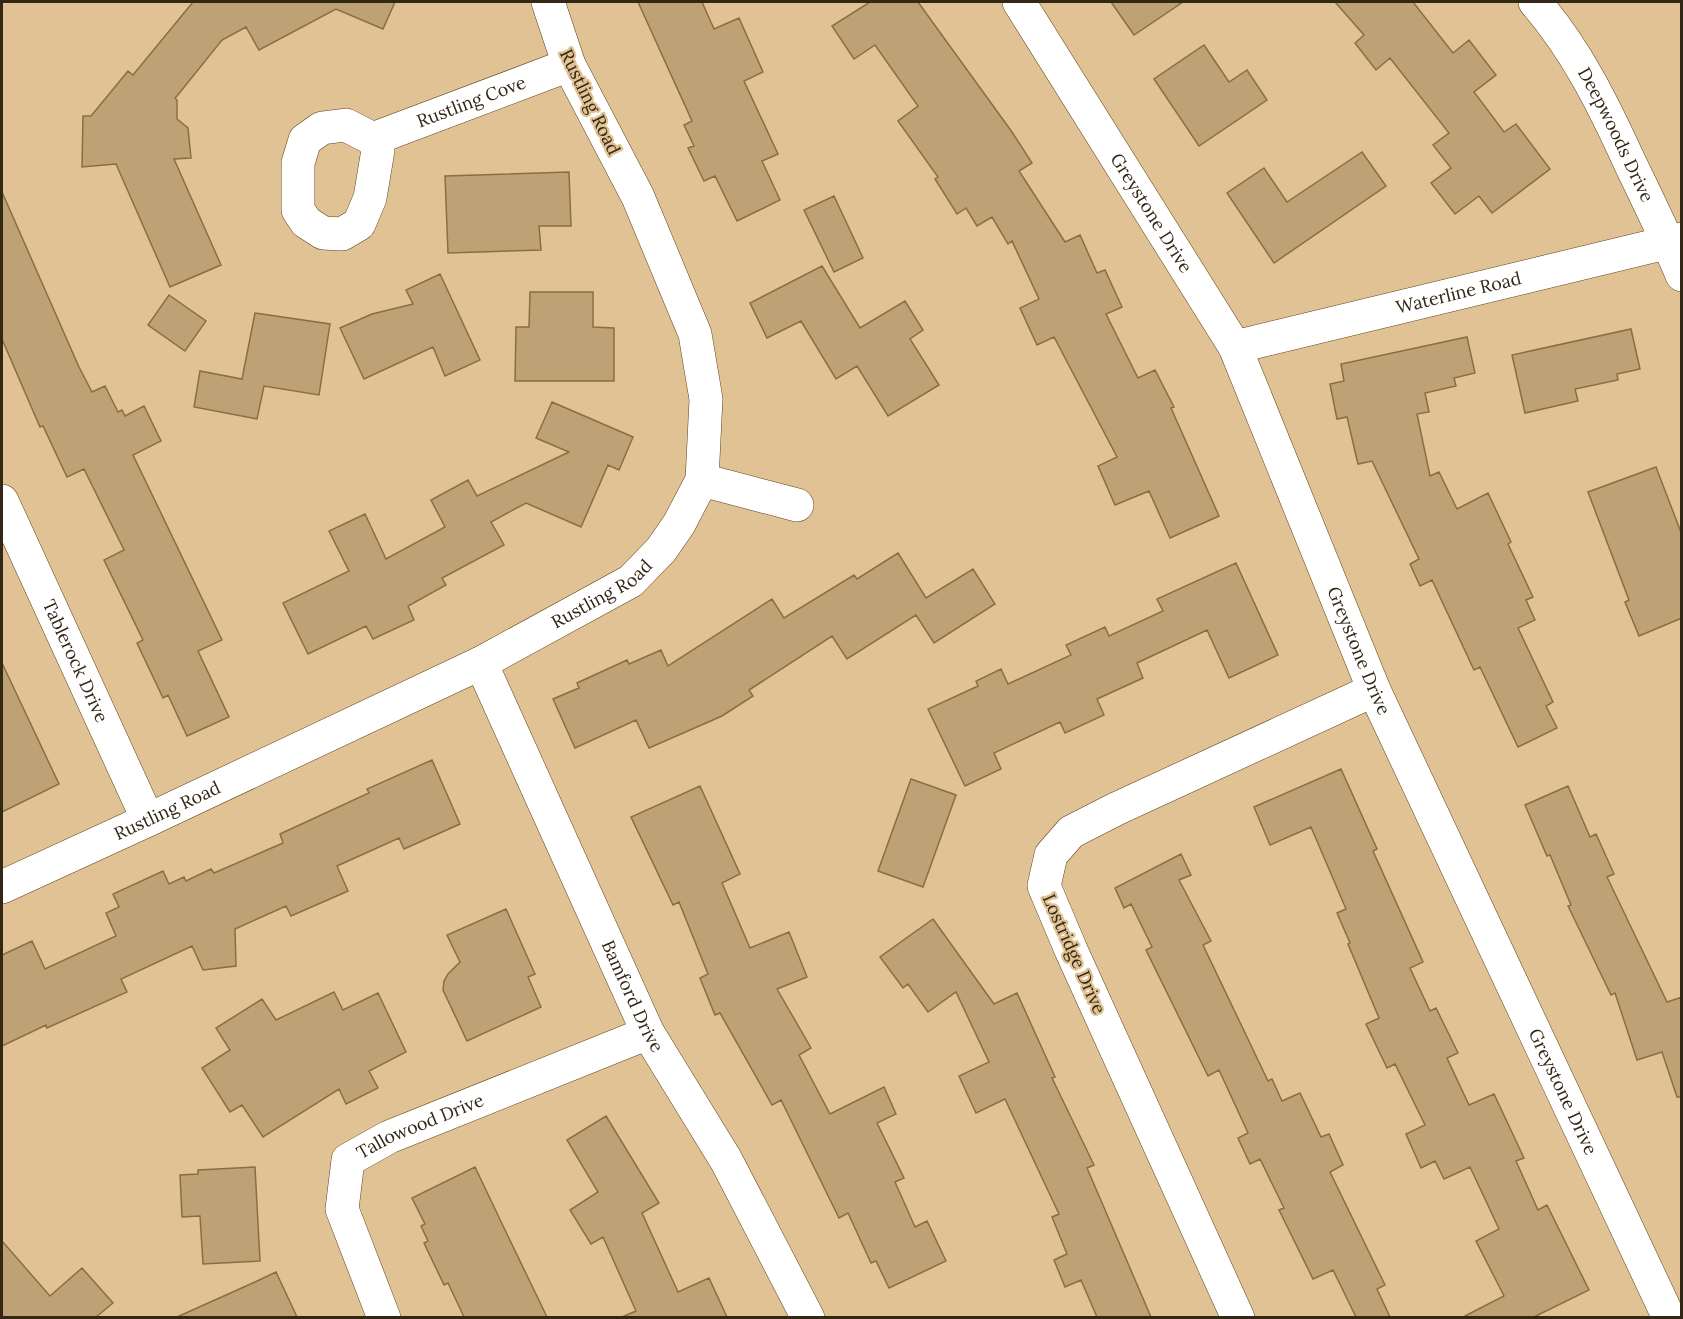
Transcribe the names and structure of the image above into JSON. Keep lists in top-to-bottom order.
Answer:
{
  "streets": {
    "street": [
      "Rustling Cove",
      "Rustling Road",
      "Deepwoods Drive",
      "Greystone Drive",
      "Waterline Road",
      "Tablerock Drive",
      "Lostridge Drive",
      "Bamford Drive",
      "Tallowood Drive"
    ]
  },
  "crossings": [
    ["Rustling Cove", "Rustling Road"],
    ["Rustling Road", "Tablerock Drive"],
    ["Rustling Road", "Bamford Drive"],
    ["Deepwoods Drive", "Waterline Road"],
    ["Greystone Drive", "Waterline Road"],
    ["Greystone Drive", "Lostridge Drive"],
    ["Bamford Drive", "Tallowood Drive"]
  ]
}
